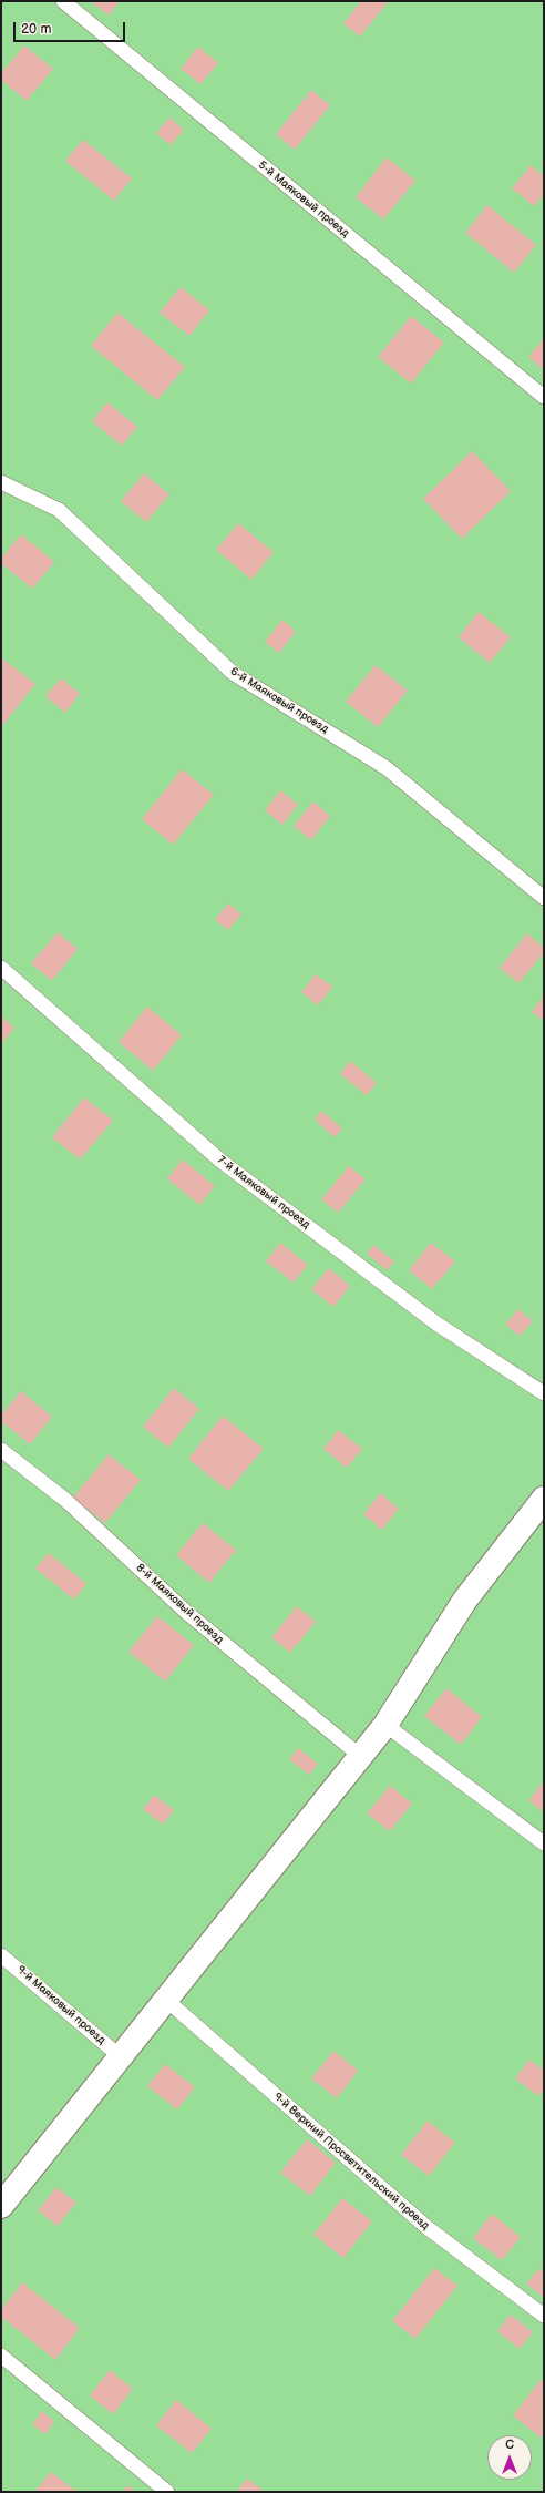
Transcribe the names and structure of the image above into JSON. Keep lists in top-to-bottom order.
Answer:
{
  "streets": {
    "lane": [
      "5-й Маяковый проезд",
      "6-й Маяковый проезд",
      "7-й Маяковый проезд",
      "8-й Маяковый проезд",
      "9-й Маяковый проезд",
      "9-й Верхний Просветительский проезд"
    ]
  },
  "scale_bar": "20 m",
  "north": "top"
}
